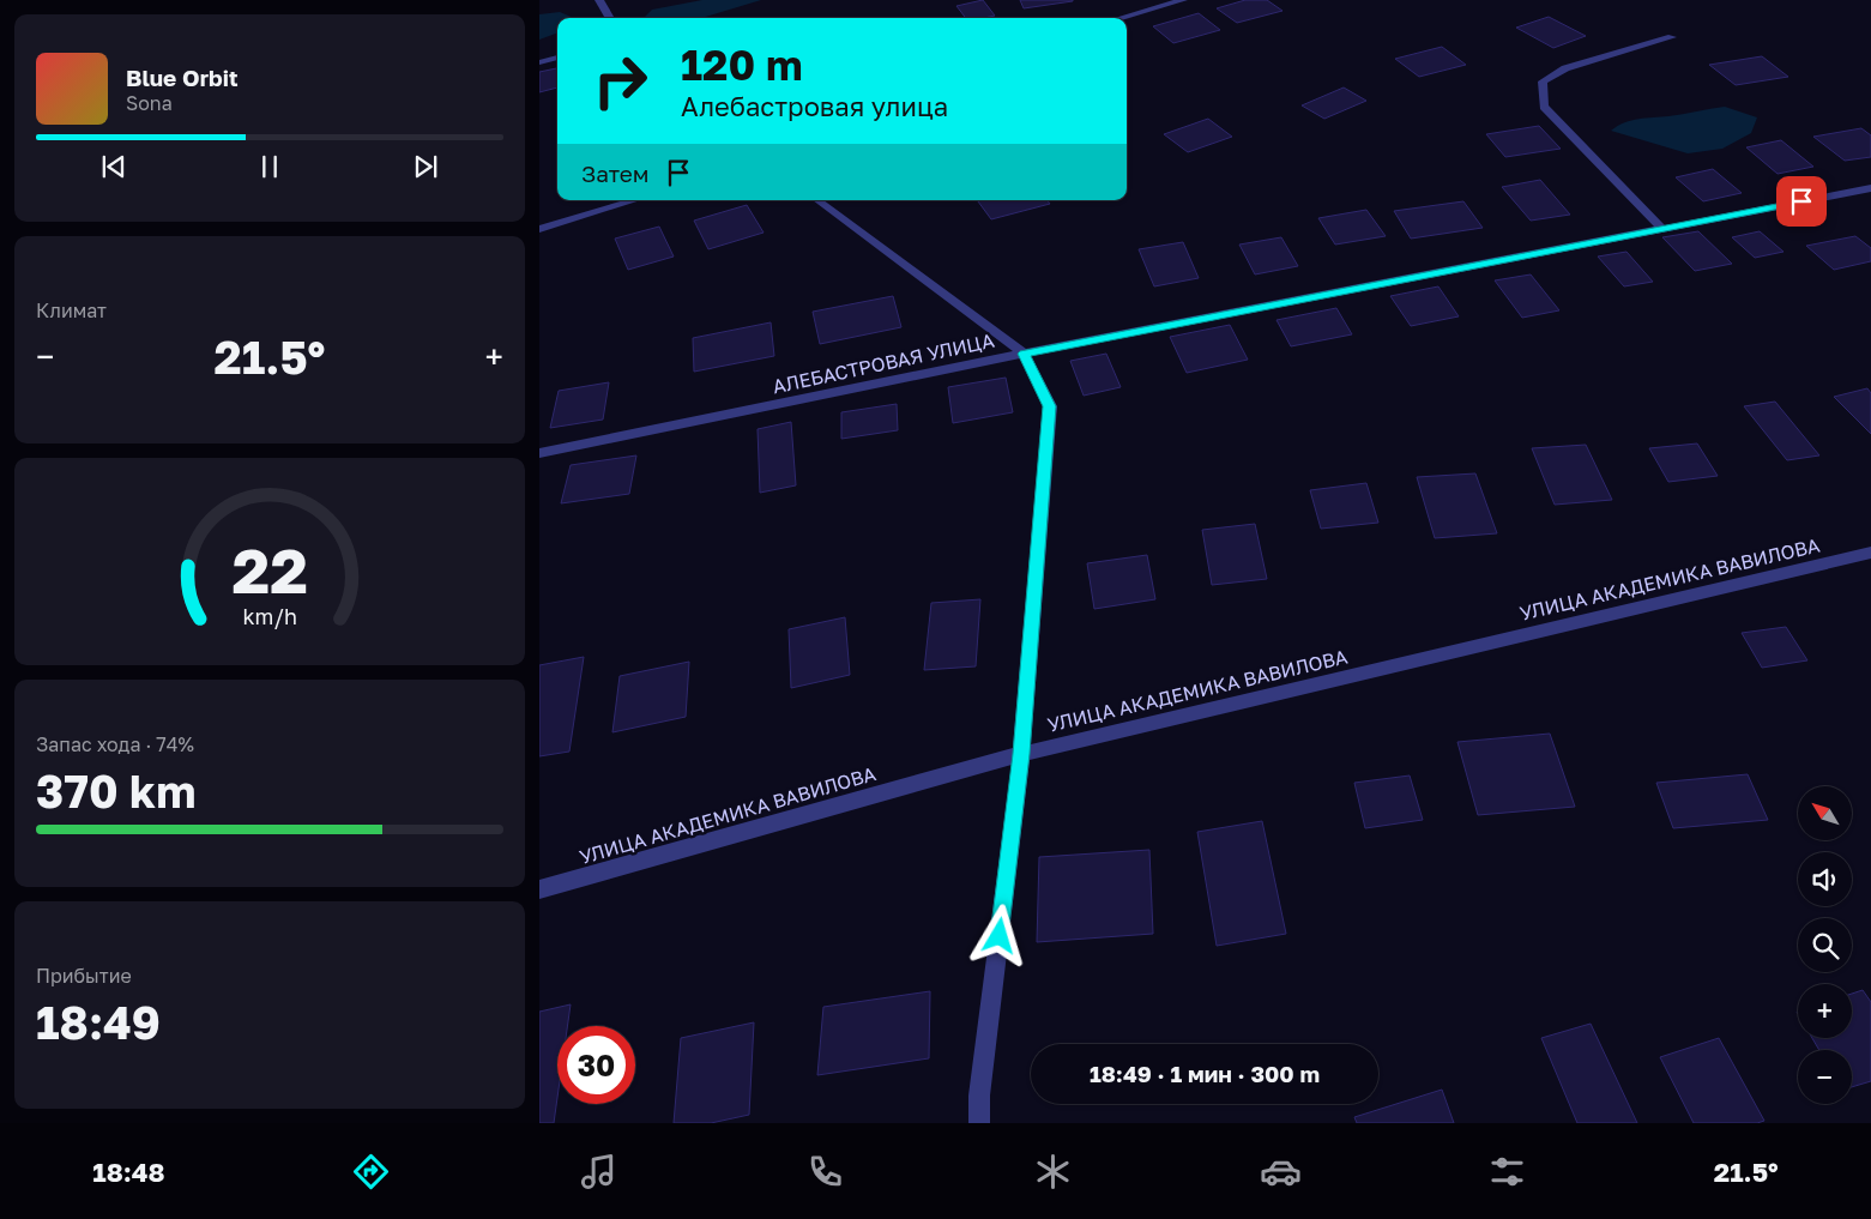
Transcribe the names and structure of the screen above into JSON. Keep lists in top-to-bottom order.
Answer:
{
  "streets": {
    "street": ["АЛЕБАСТРОВАЯ УЛИЦА", "УЛИЦА АКАДЕМИКА ВАВИЛОВА"]
  },
  "north": "top left",
  "page": {
    "turn": ["120 m", "Алебастровая улица"],
    "song": ["Blue Orbit", "Sona"],
    "then": "Затем",
    "tile": [
      "Климат",
      ["Запас хода · 74%", "370 km"],
      ["Прибытие", "18:49"]
    ],
    "heat": ["−", "21.5°", "+"],
    "map_buttons": ["+", "−"],
    "limit": "30",
    "trip": "18:49 · 1 мин · 300 m",
    "tabs": ["18:48", "21.5°"],
    "gauge": ["22", "km/h"]
  }
}
